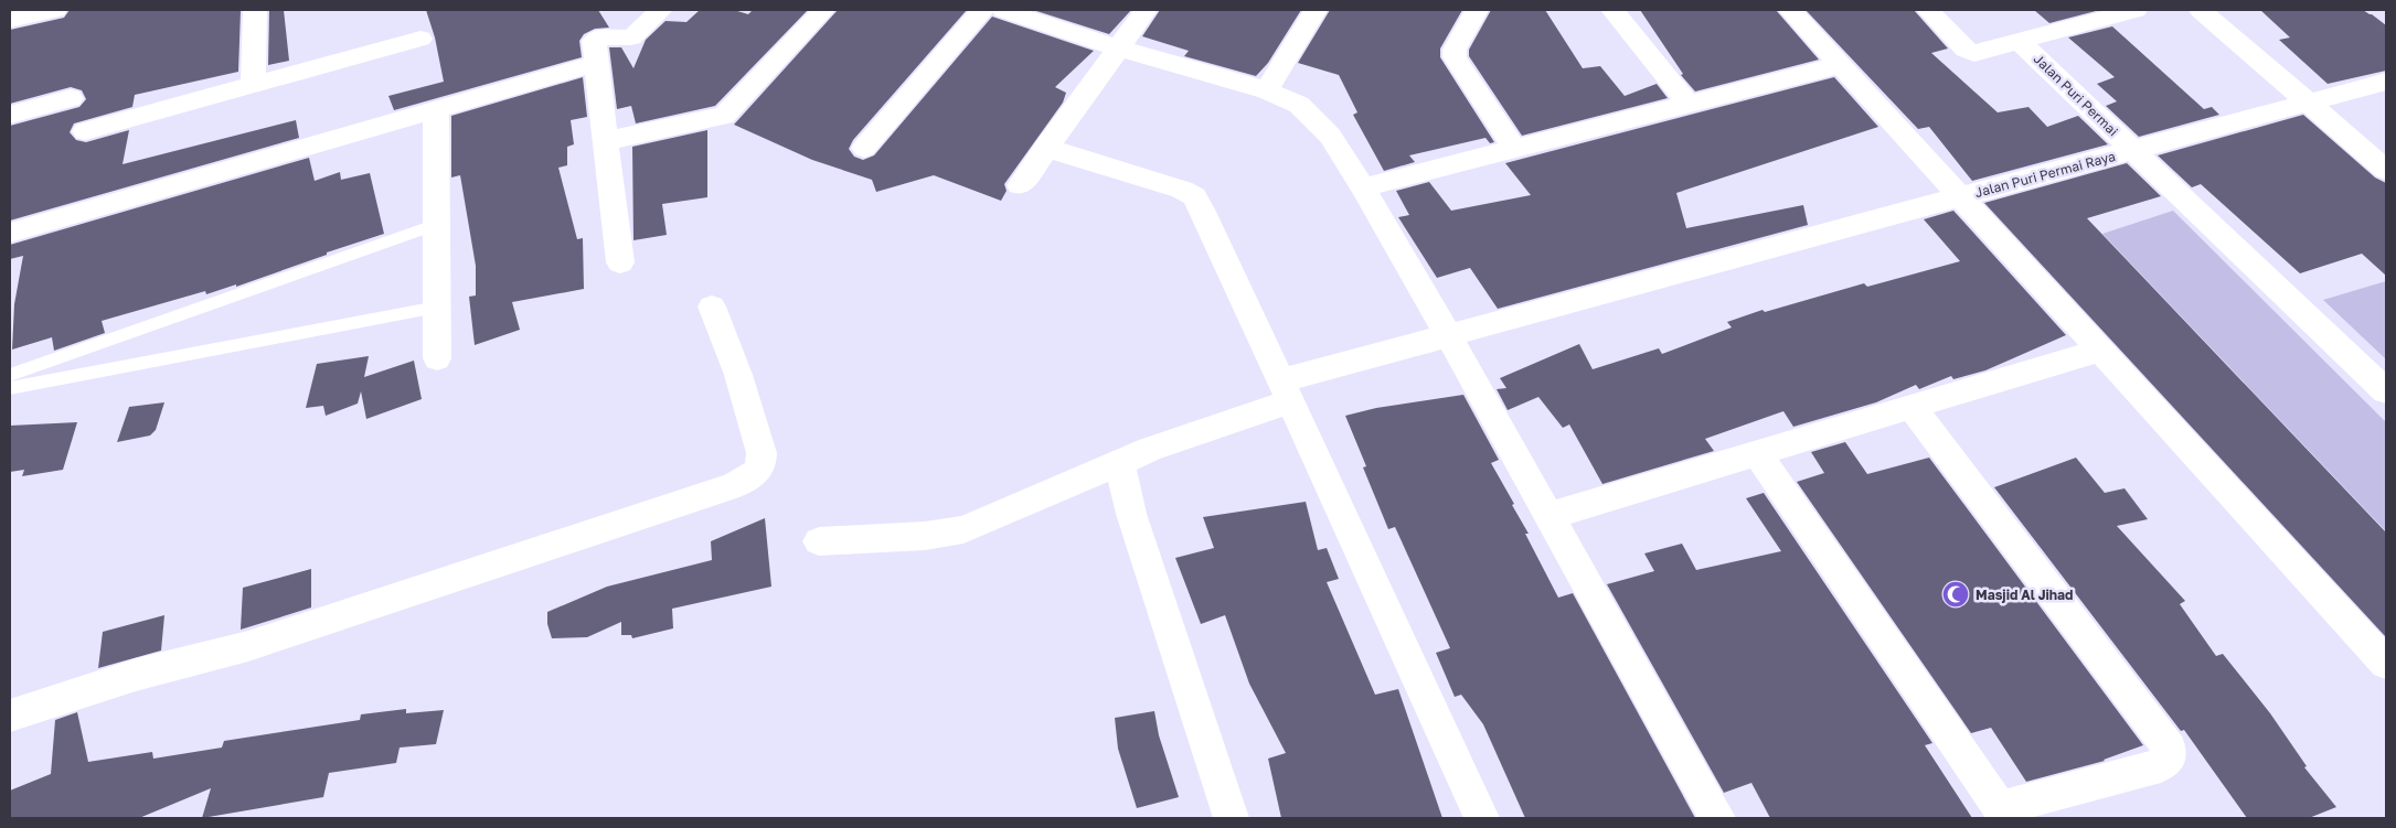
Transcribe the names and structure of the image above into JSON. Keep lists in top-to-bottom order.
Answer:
{
  "streets": {
    "street": ["Jalan Puri Permai", "Jalan Puri Permai Raya"]
  },
  "crossings": [
    ["Jalan Puri Permai", "Jalan Puri Permai Raya"]
  ],
  "places": {
    "mosque": ["Masjid Al Jihad"]
  }
}
